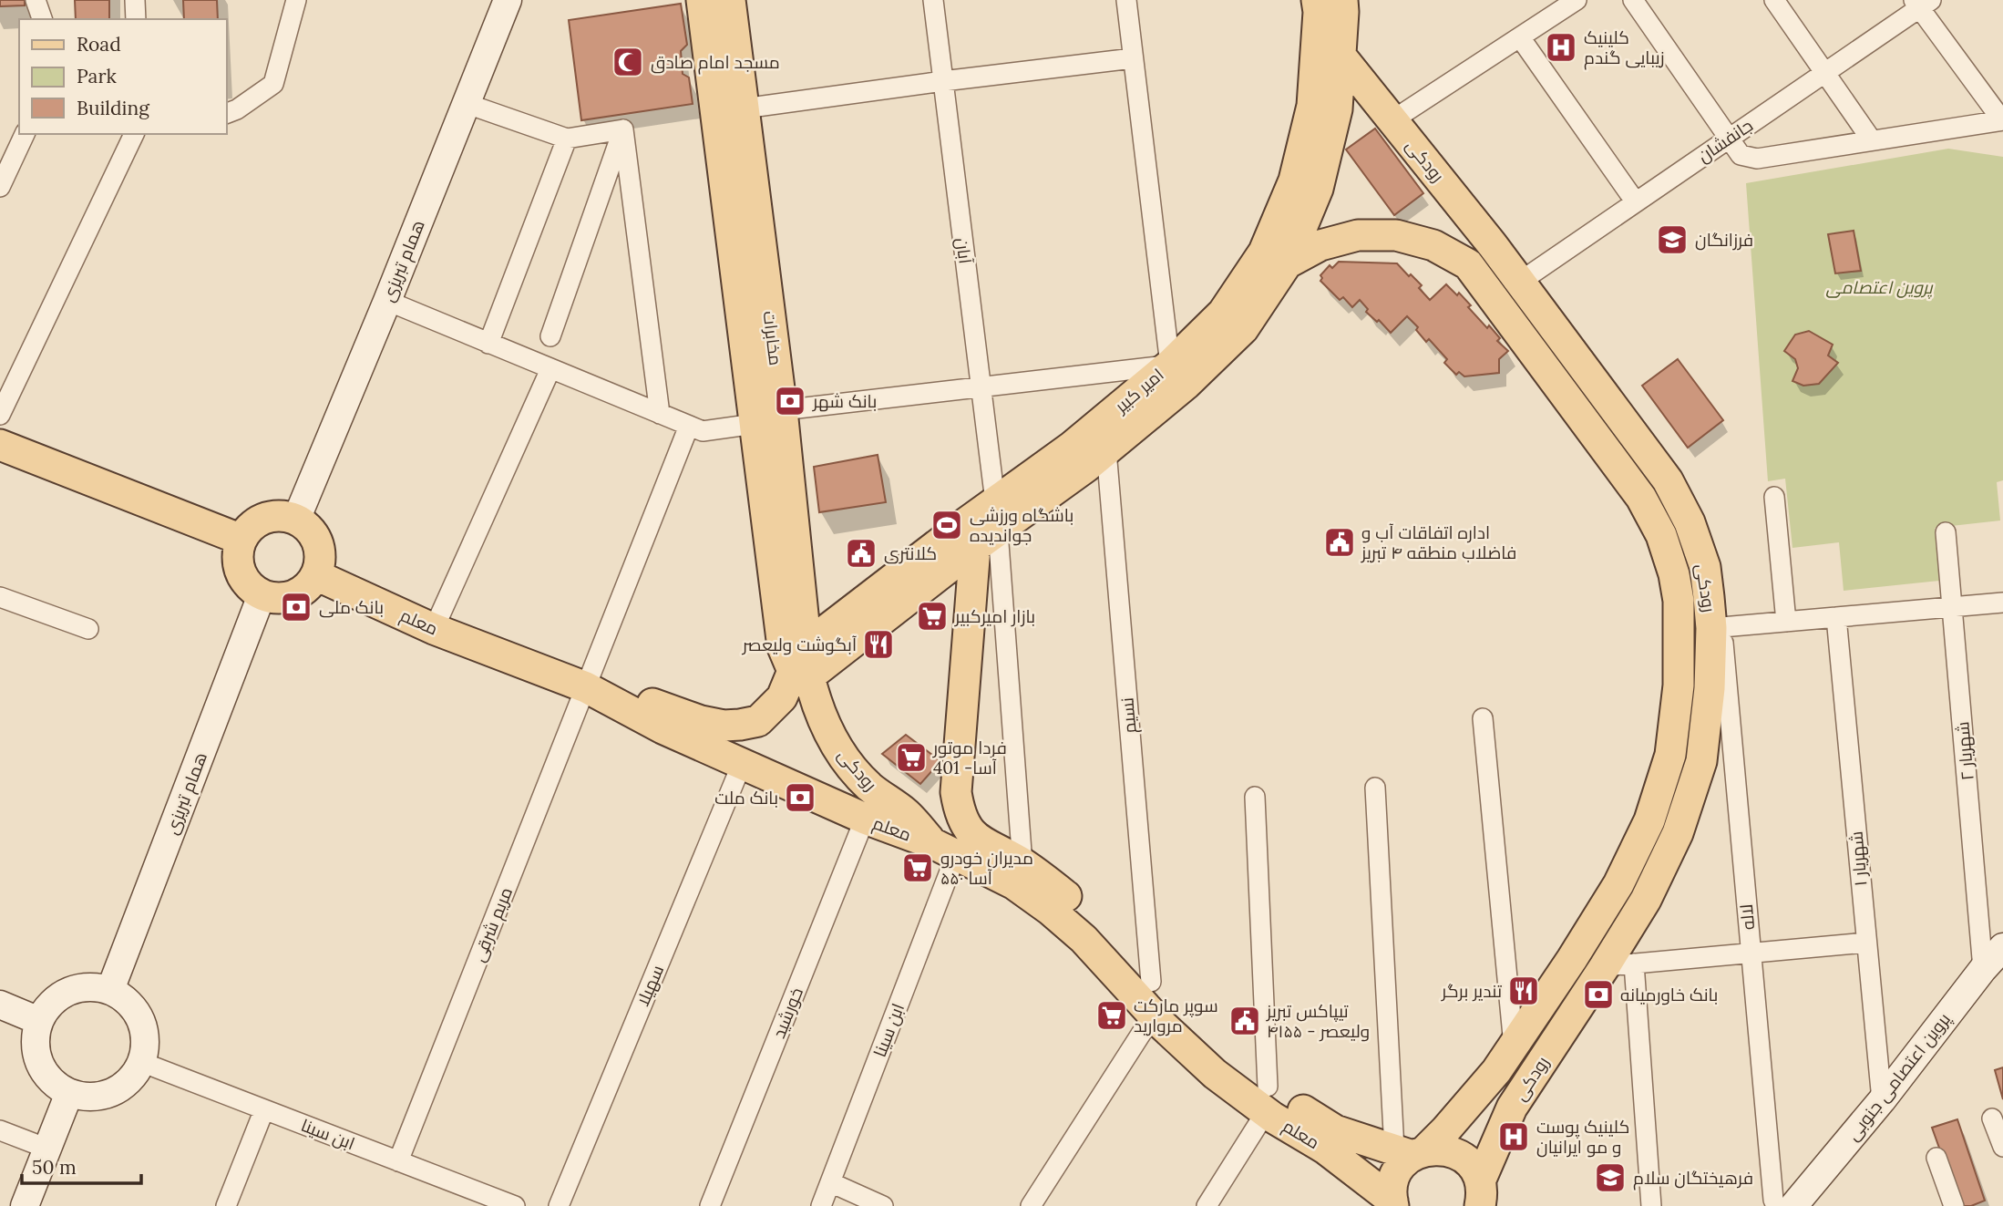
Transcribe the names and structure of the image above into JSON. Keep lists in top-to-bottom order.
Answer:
{
  "streets": {
    "main road": [
      "رودکى",
      "همام تبریزی",
      "مخابرات",
      "امیر کبیر",
      "معلم",
      "رودکی",
      "پروین اعتصامی جنوبی"
    ],
    "street": [
      "جانفشان",
      "آبان",
      "نسیم",
      "شهریار ۲",
      "شهریار ۱",
      "لاله",
      "مریم شرقی",
      "سهیلا",
      "خورشید",
      "ابن سینا"
    ]
  },
  "crossings": [
    ["جانفشان", "رودکى"],
    ["رودکى", "امیر کبیر"],
    ["رودکى", "معلم"],
    ["رودکى", "لاله"],
    ["آبان", "امیر کبیر"],
    ["همام تبریزی", "معلم"],
    ["همام تبریزی", "ابن سینا"],
    ["مخابرات", "رودکی"],
    ["امیر کبیر", "معلم"],
    ["امیر کبیر", "نسیم"],
    ["معلم", "نسیم"],
    ["معلم", "رودکی"],
    ["معلم", "مریم شرقی"],
    ["معلم", "سهیلا"],
    ["معلم", "خورشید"],
    ["معلم", "ابن سینا"],
    ["شهریار ۲", "پروین اعتصامی جنوبی"],
    ["رودکی", "ابن سینا"],
    ["شهریار ۱", "پروین اعتصامی جنوبی"],
    ["مریم شرقی", "ابن سینا"]
  ],
  "parks": ["پروین اعتصامى"],
  "places": {
    "hospital": ["کلینیک زیبایی گندم", "کلینیک پوست و مو ایرانیان"],
    "mosque": ["مسجد امام صادق"],
    "school or university": ["فرزانگان", "فرهیختگان سلام"],
    "bank": [
      "بانک شهر",
      "بانک ملی",
      "بانک ملت",
      "بانک خاورمیانه"
    ],
    "sports": ["باشگاه ورزشی جواندیده"],
    "public building": ["اداره اتفاقات آب و فاضلاب منطقه ۴ تبریز", "کلانتری", "تیپاکس تبریز ولیعصر - ۴۱۵۵"],
    "supermarket": [
      "بازار امیرکبیر",
      "فردا موتور 401 -آسا",
      "مدیران خودرو ۵۵۰ آسا",
      "سوپر مارکت مروارید"
    ],
    "restaurant": ["آبگوشت ولیعصر", "تندیر برگر"]
  },
  "legend": ["Road", "Park", "Building"],
  "scale_bar": "50 m"
}
